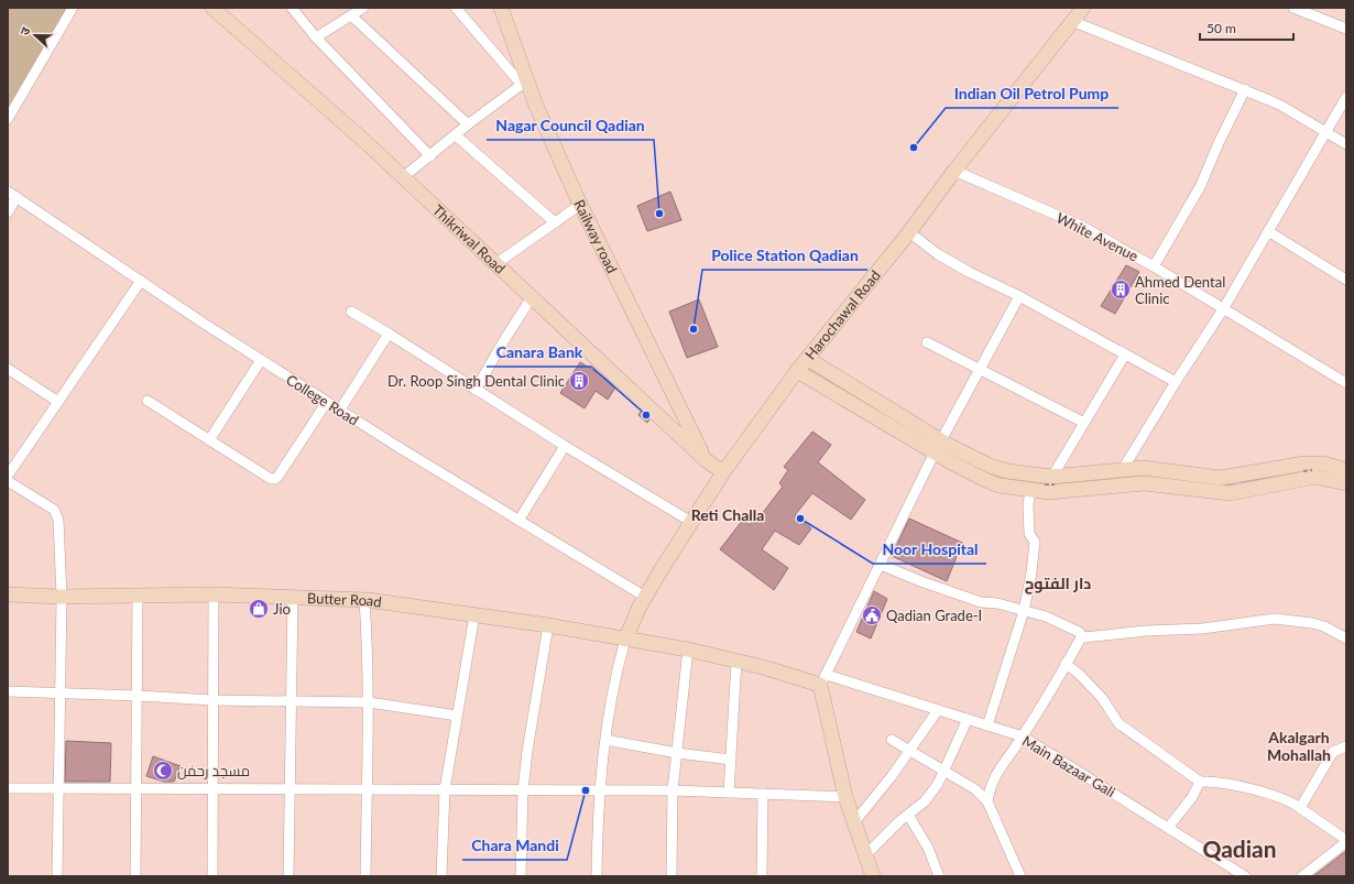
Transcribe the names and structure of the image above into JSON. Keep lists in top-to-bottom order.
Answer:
{
  "streets": {
    "main road": [
      "Railway road",
      "Thikriwal Road",
      "Harochawal Road",
      "Butter Road"
    ],
    "street": ["White Avenue", "College Road", "Main Bazaar Gali"]
  },
  "crossings": [
    ["Railway road", "Thikriwal Road"],
    ["White Avenue", "Harochawal Road"],
    ["Thikriwal Road", "Harochawal Road"],
    ["Harochawal Road", "College Road"],
    ["Harochawal Road", "Butter Road"],
    ["Butter Road", "Main Bazaar Gali"]
  ],
  "districts": [
    "Reti Challa",
    "دار الفتوح",
    "Akalgarh Mohallah",
    "Qadian"
  ],
  "places": {
    "other": [
      "Indian Oil Petrol Pump",
      "Nagar Council Qadian",
      "Police Station Qadian",
      "Canara Bank",
      "Noor Hospital",
      "Chara Mandi"
    ],
    "building": ["Ahmed Dental Clinic", "Dr. Roop Singh Dental Clinic"],
    "shop": ["Jio"],
    "public building": ["Qadian Grade-I"],
    "mosque": ["مسجد رحمٰن"]
  },
  "scale_bar": "50 m",
  "north": "left"
}
